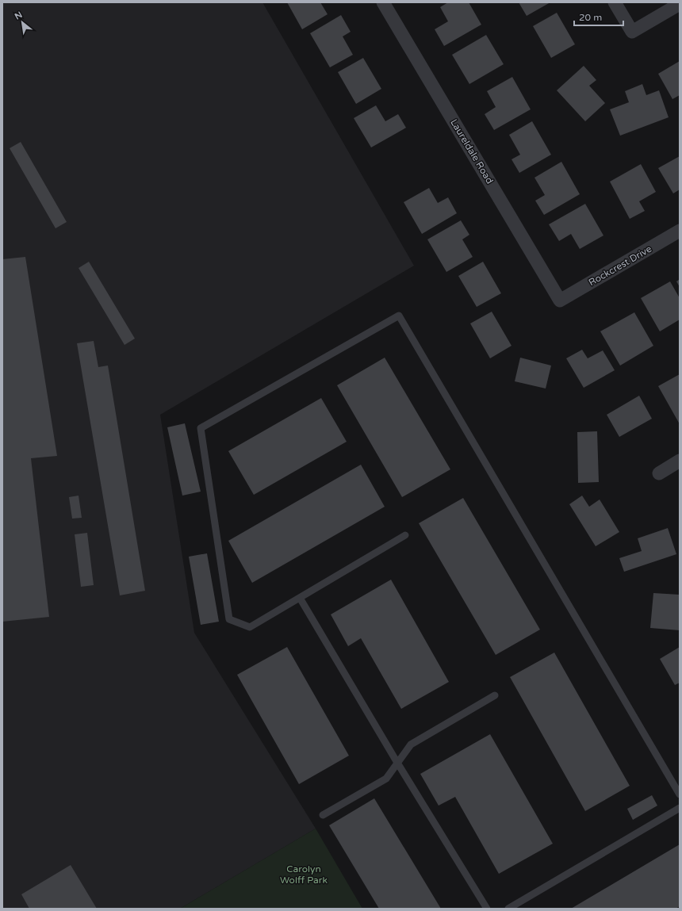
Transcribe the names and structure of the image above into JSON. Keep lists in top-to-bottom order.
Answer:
{
  "streets": {
    "street": ["Laureldale Road", "Rockcrest Drive"]
  },
  "crossings": [
    ["Laureldale Road", "Rockcrest Drive"]
  ],
  "parks": ["Carolyn Wolff Park"],
  "scale_bar": "20 m",
  "north": "top left"
}
